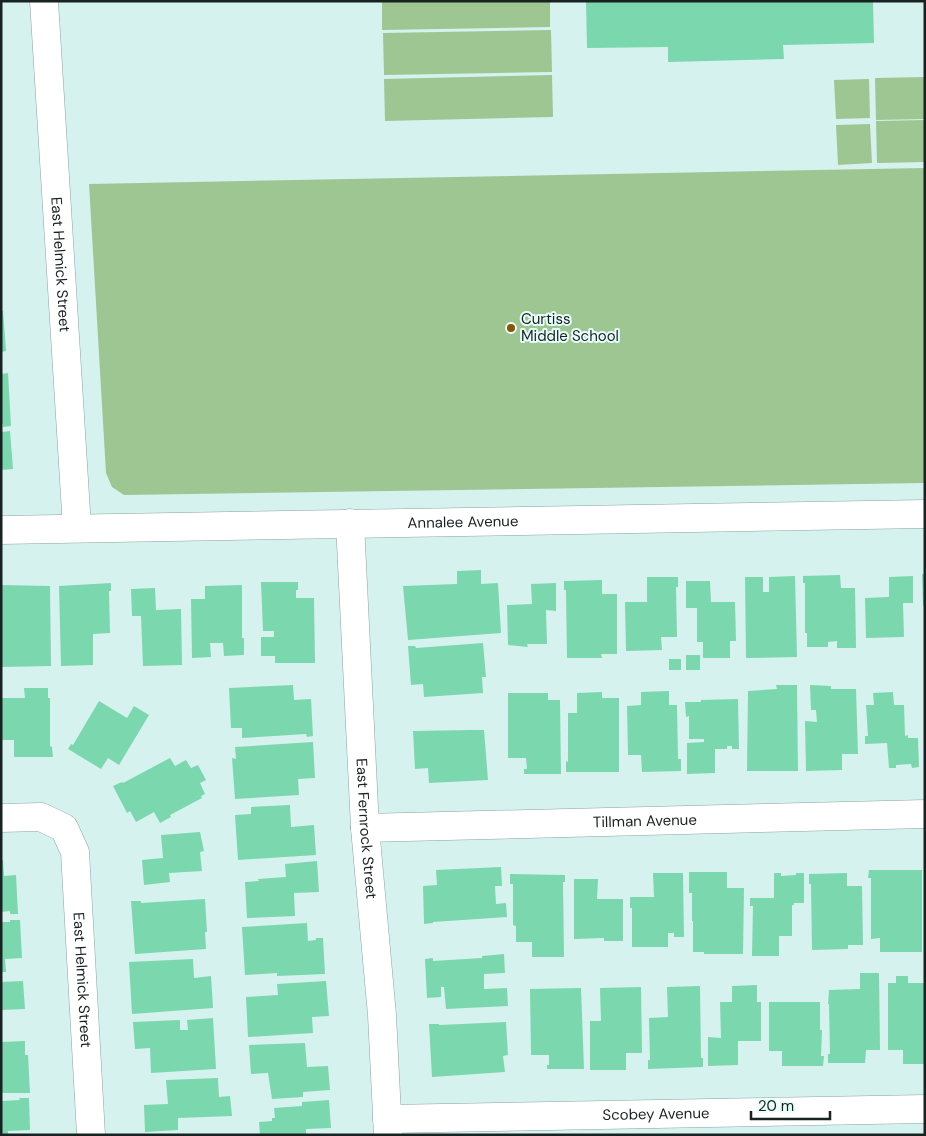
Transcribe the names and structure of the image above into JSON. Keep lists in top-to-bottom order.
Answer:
{
  "streets": {
    "street": [
      "East Helmick Street",
      "Annalee Avenue",
      "Tillman Avenue",
      "East Fernrock Street",
      "Scobey Avenue"
    ]
  },
  "crossings": [
    ["East Helmick Street", "Annalee Avenue"],
    ["Annalee Avenue", "East Fernrock Street"],
    ["Tillman Avenue", "East Fernrock Street"],
    ["East Fernrock Street", "Scobey Avenue"]
  ],
  "places": ["Curtiss Middle School"],
  "scale_bar": "20 m"
}
